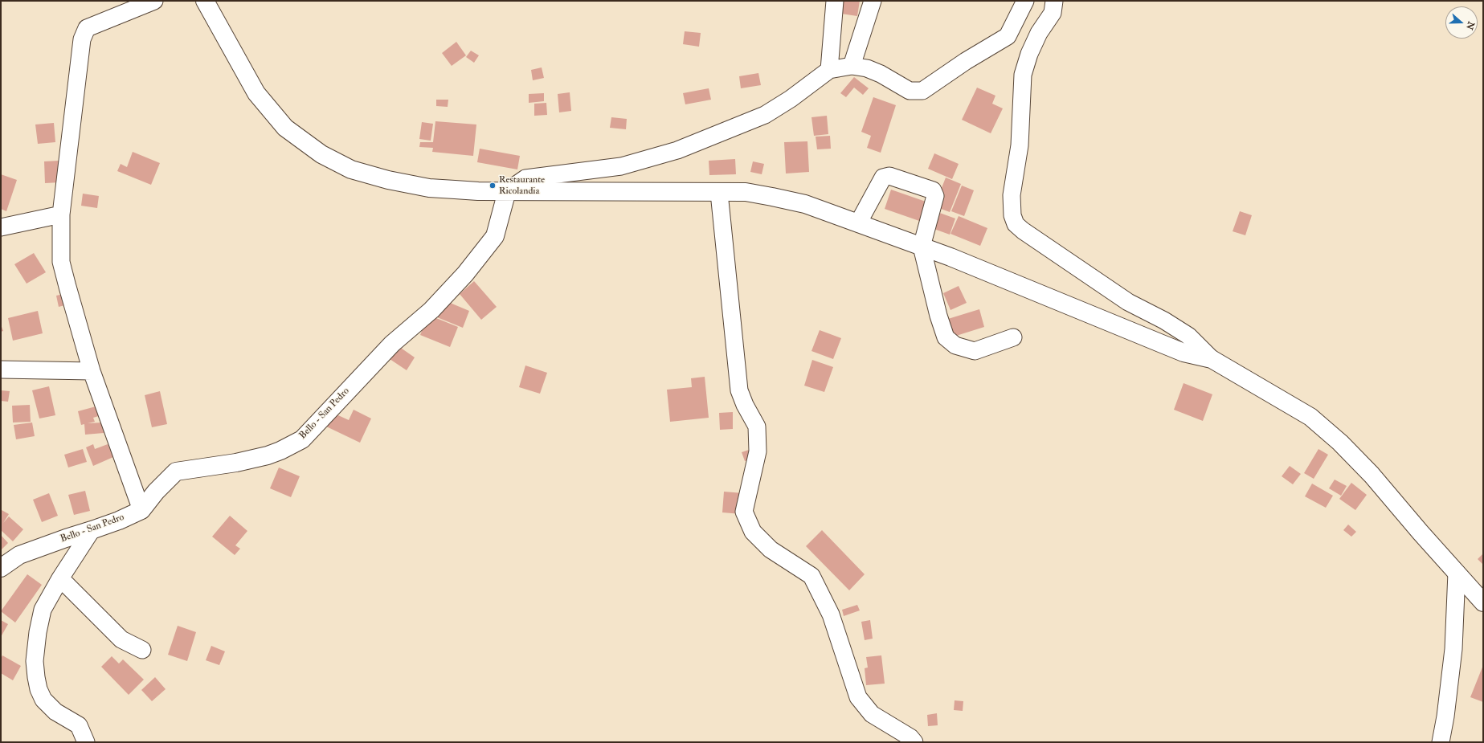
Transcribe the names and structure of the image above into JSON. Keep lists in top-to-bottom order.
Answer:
{
  "streets": {
    "main road": ["Bello - San Pedro"]
  },
  "places": ["Restaurante Ricolandia"],
  "north": "right"
}
